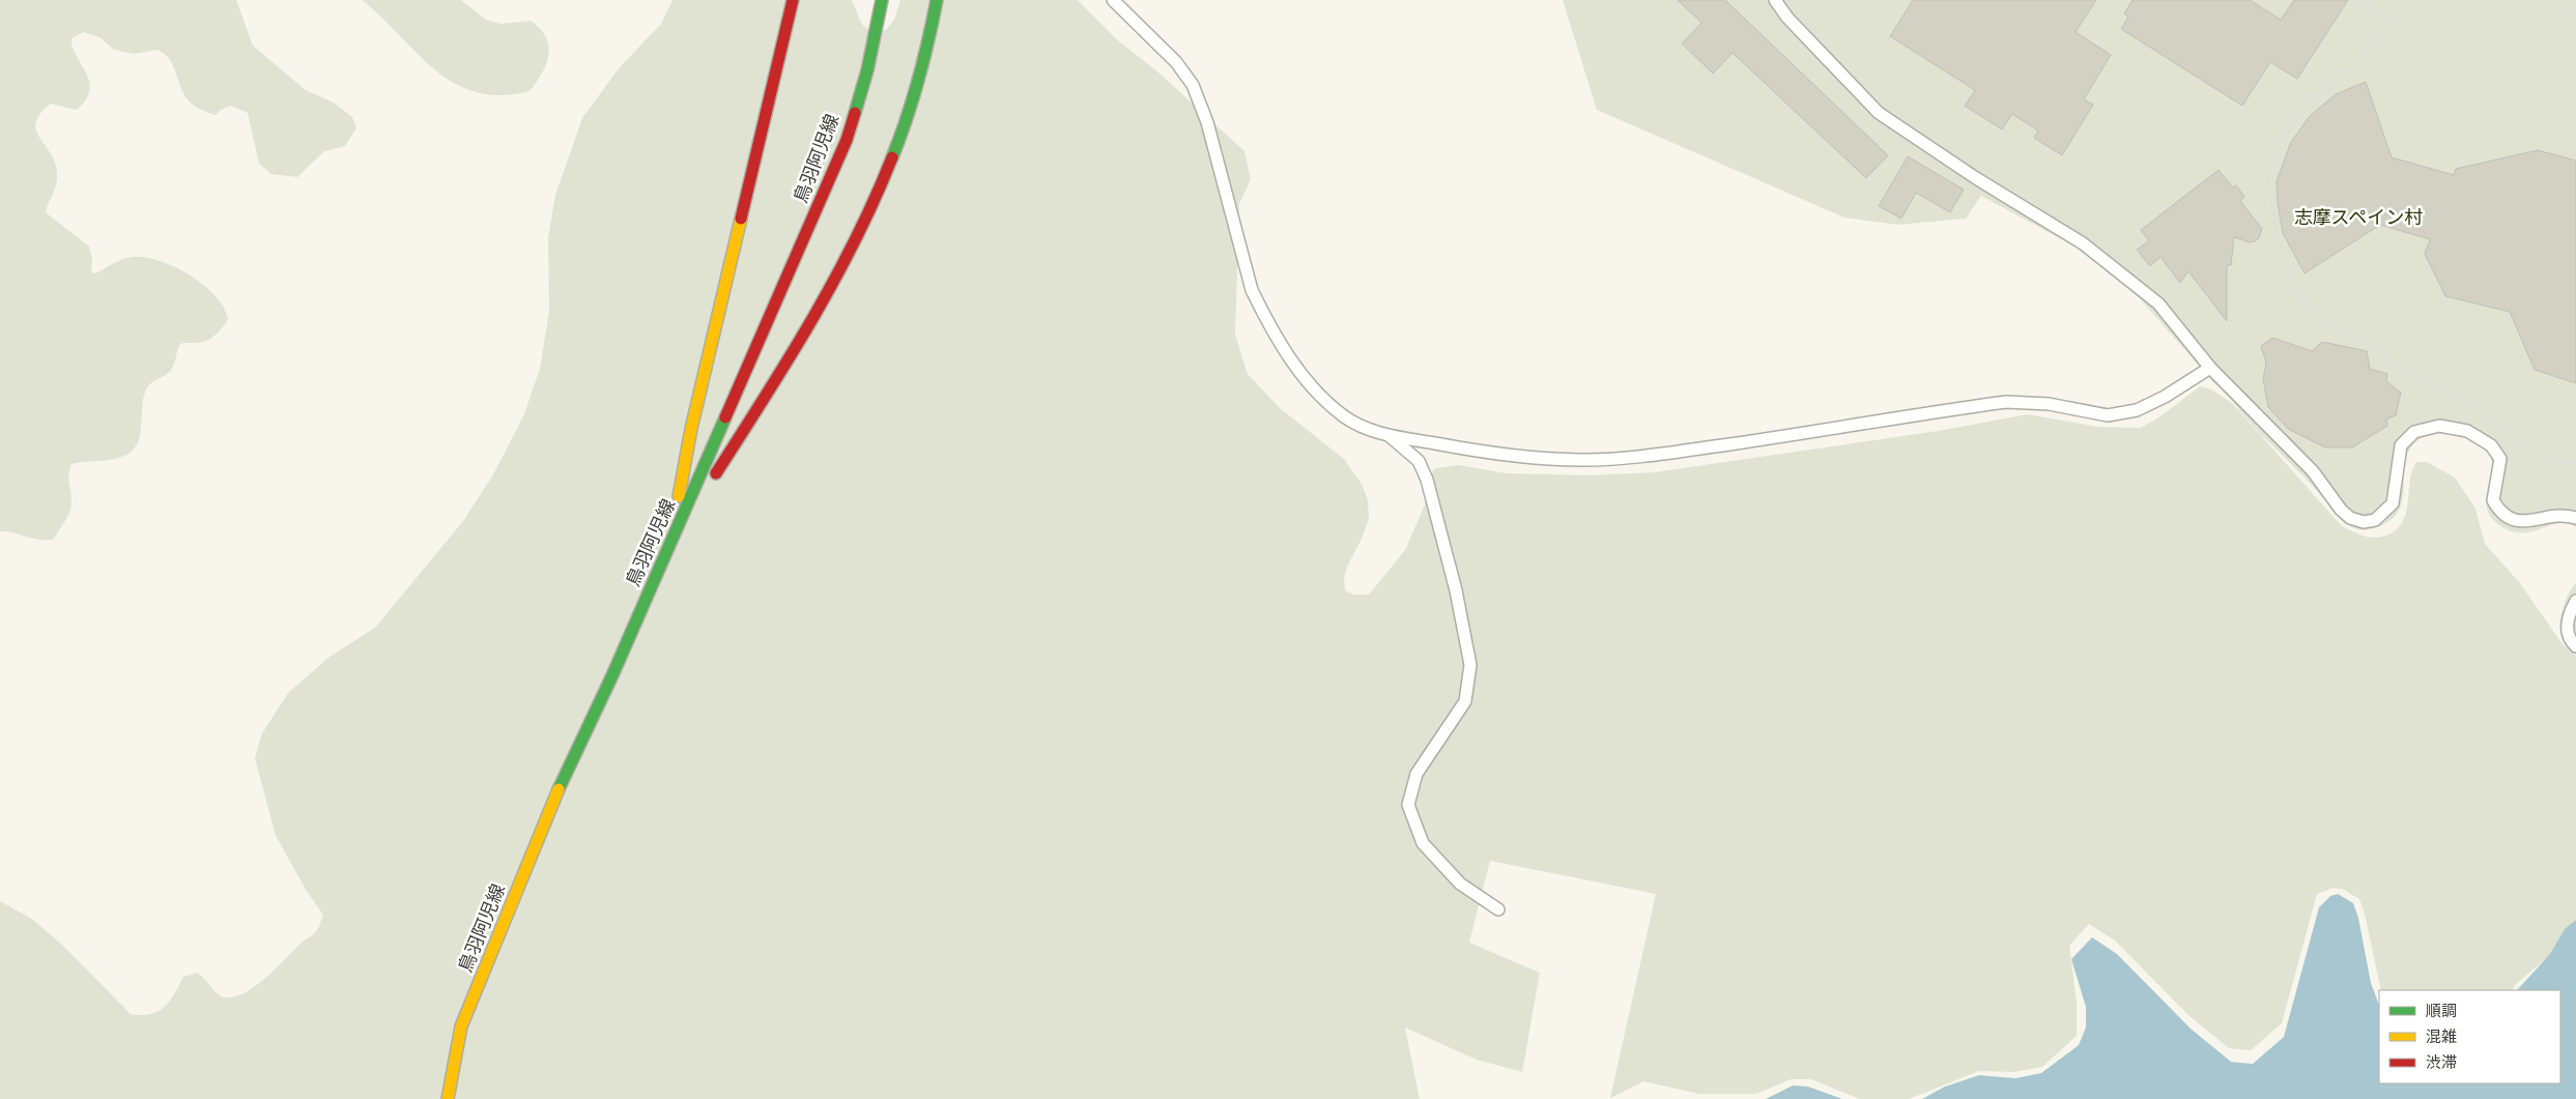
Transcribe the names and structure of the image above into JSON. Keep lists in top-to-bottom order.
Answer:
{
  "streets": {
    "main road": ["鳥羽阿児線"]
  },
  "parks": ["志摩スペイン村"],
  "legend": ["順調", "混雑", "渋滞"]
}
